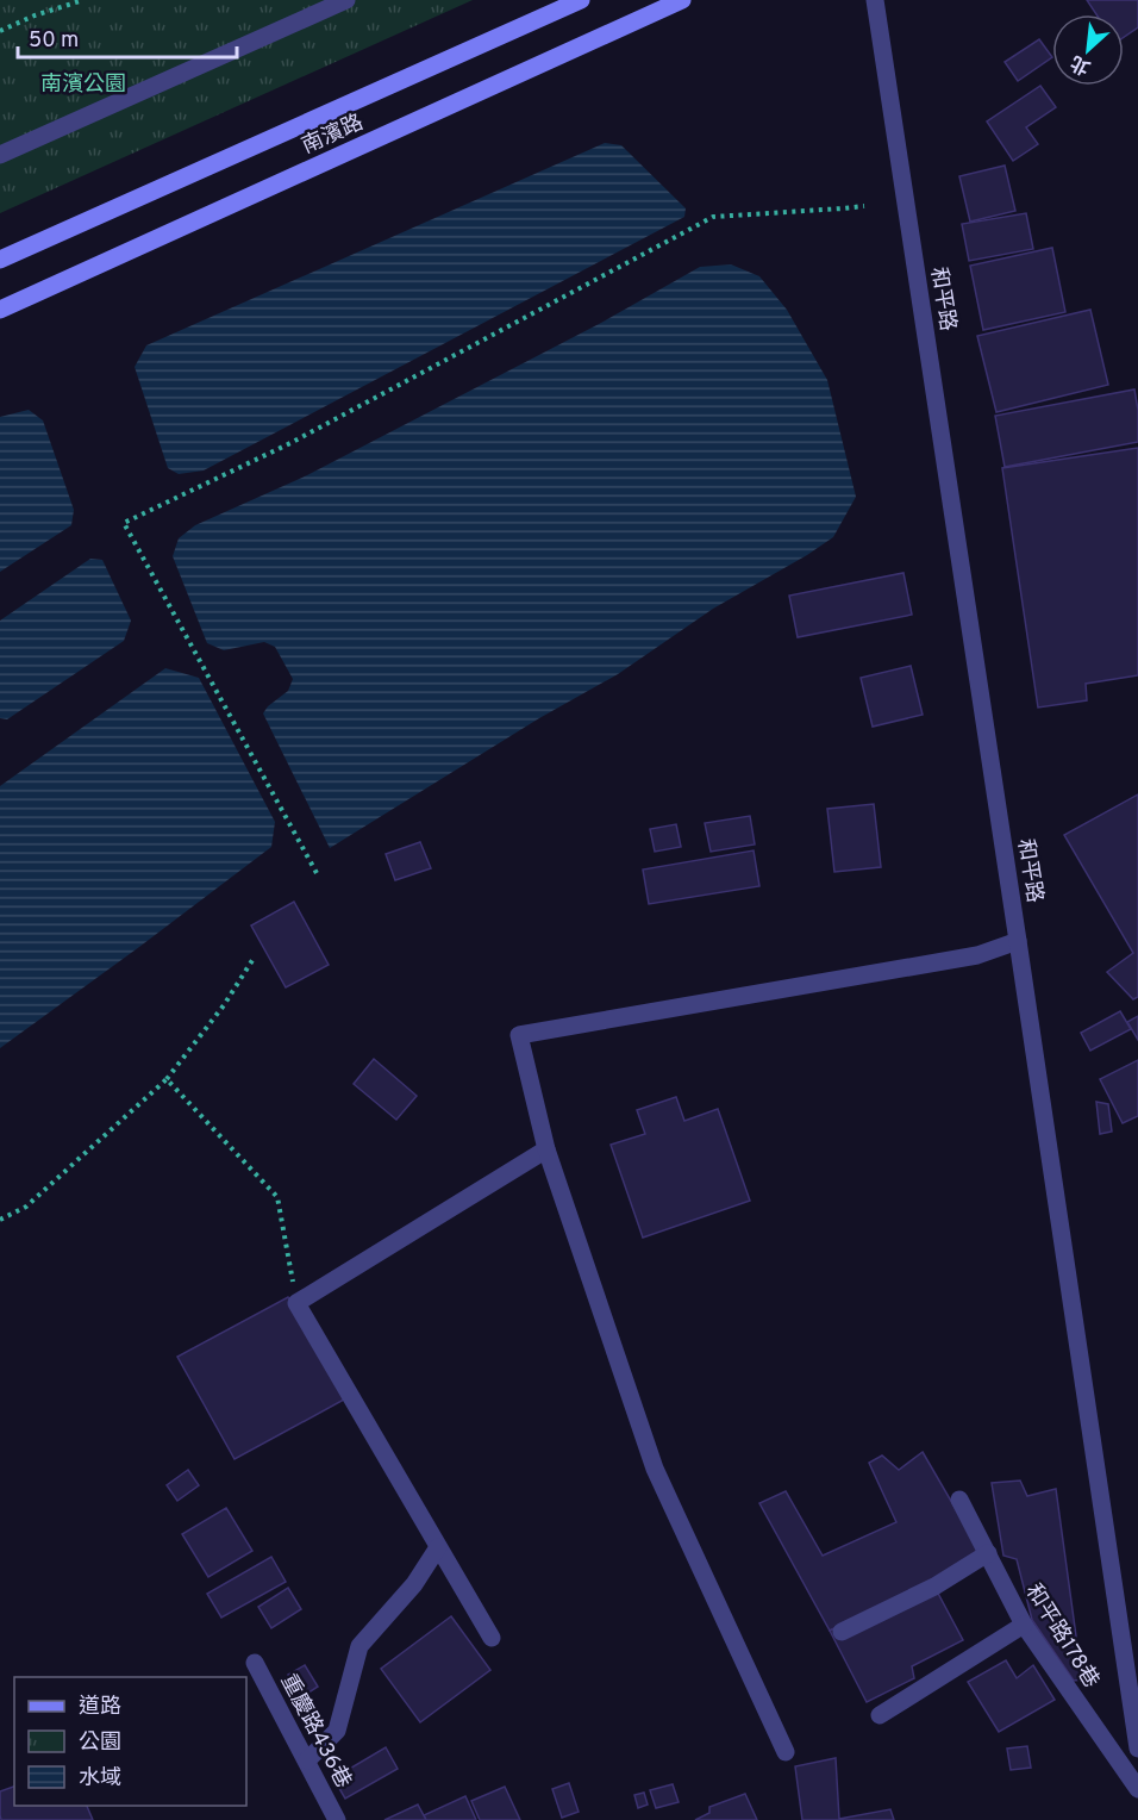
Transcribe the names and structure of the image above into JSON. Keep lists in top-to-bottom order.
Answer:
{
  "streets": {
    "main road": ["南濱路"],
    "street": ["和平路", "和平路178巷", "重慶路436巷"]
  },
  "parks": ["南濱公園"],
  "legend": ["道路", "公園", "水域"],
  "scale_bar": "50 m",
  "north": "bottom left"
}
